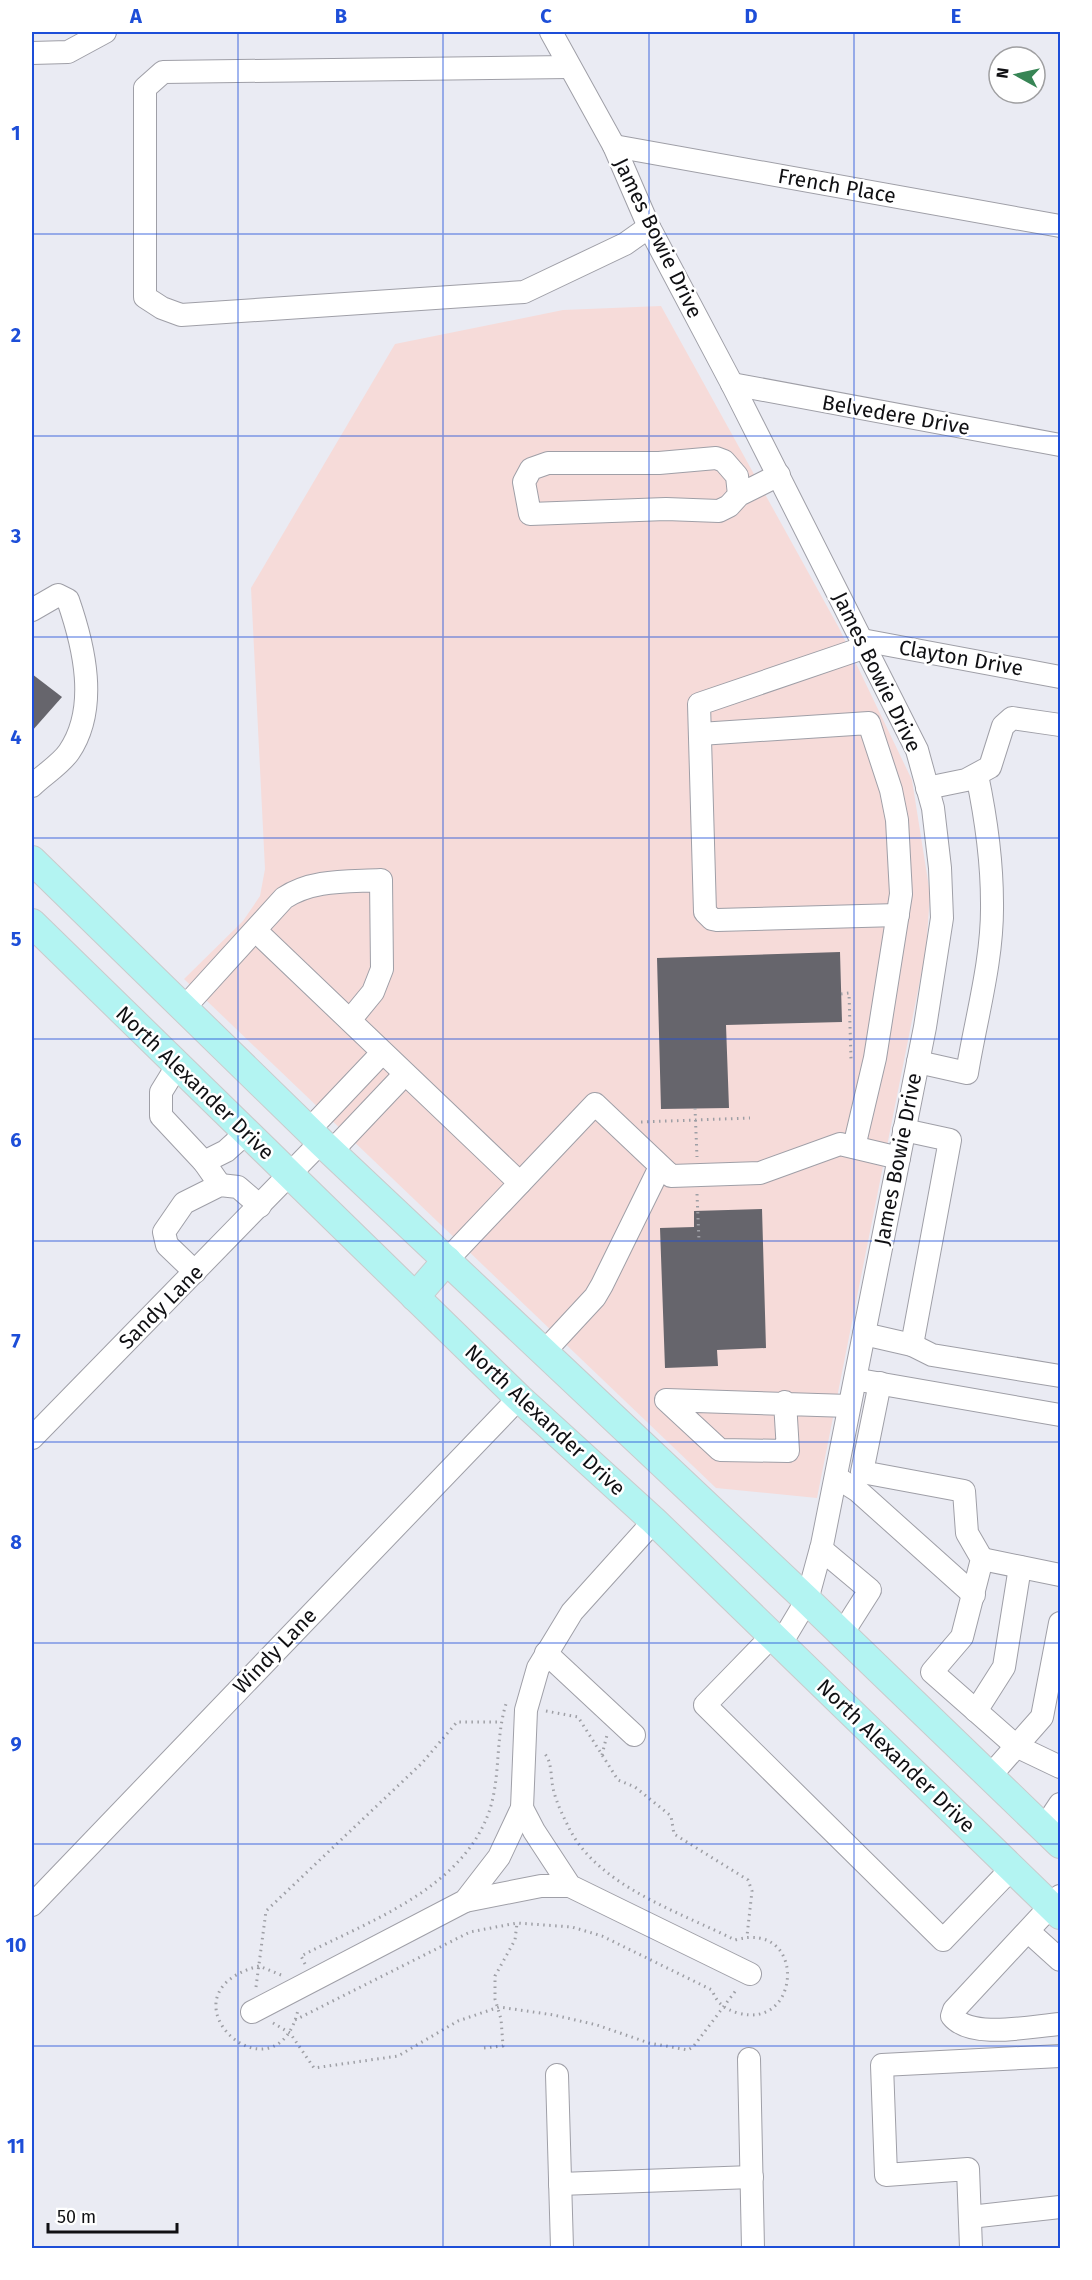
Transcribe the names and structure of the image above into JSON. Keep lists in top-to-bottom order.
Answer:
{
  "streets": {
    "main road": ["North Alexander Drive"],
    "street": [
      "French Place",
      "James Bowie Drive",
      "Belvedere Drive",
      "Clayton Drive",
      "Sandy Lane",
      "Windy Lane"
    ]
  },
  "crossings": [
    ["French Place", "James Bowie Drive"],
    ["James Bowie Drive", "Belvedere Drive"],
    ["James Bowie Drive", "Clayton Drive"],
    ["James Bowie Drive", "North Alexander Drive"],
    ["North Alexander Drive", "Sandy Lane"],
    ["North Alexander Drive", "Windy Lane"]
  ],
  "scale_bar": "50 m",
  "north": "left",
  "grid": {
    "columns": [
      "A",
      "B",
      "C",
      "D",
      "E"
    ],
    "rows": [
      "1",
      "2",
      "3",
      "4",
      "5",
      "6",
      "7",
      "8",
      "9",
      "10",
      "11"
    ]
  }
}
